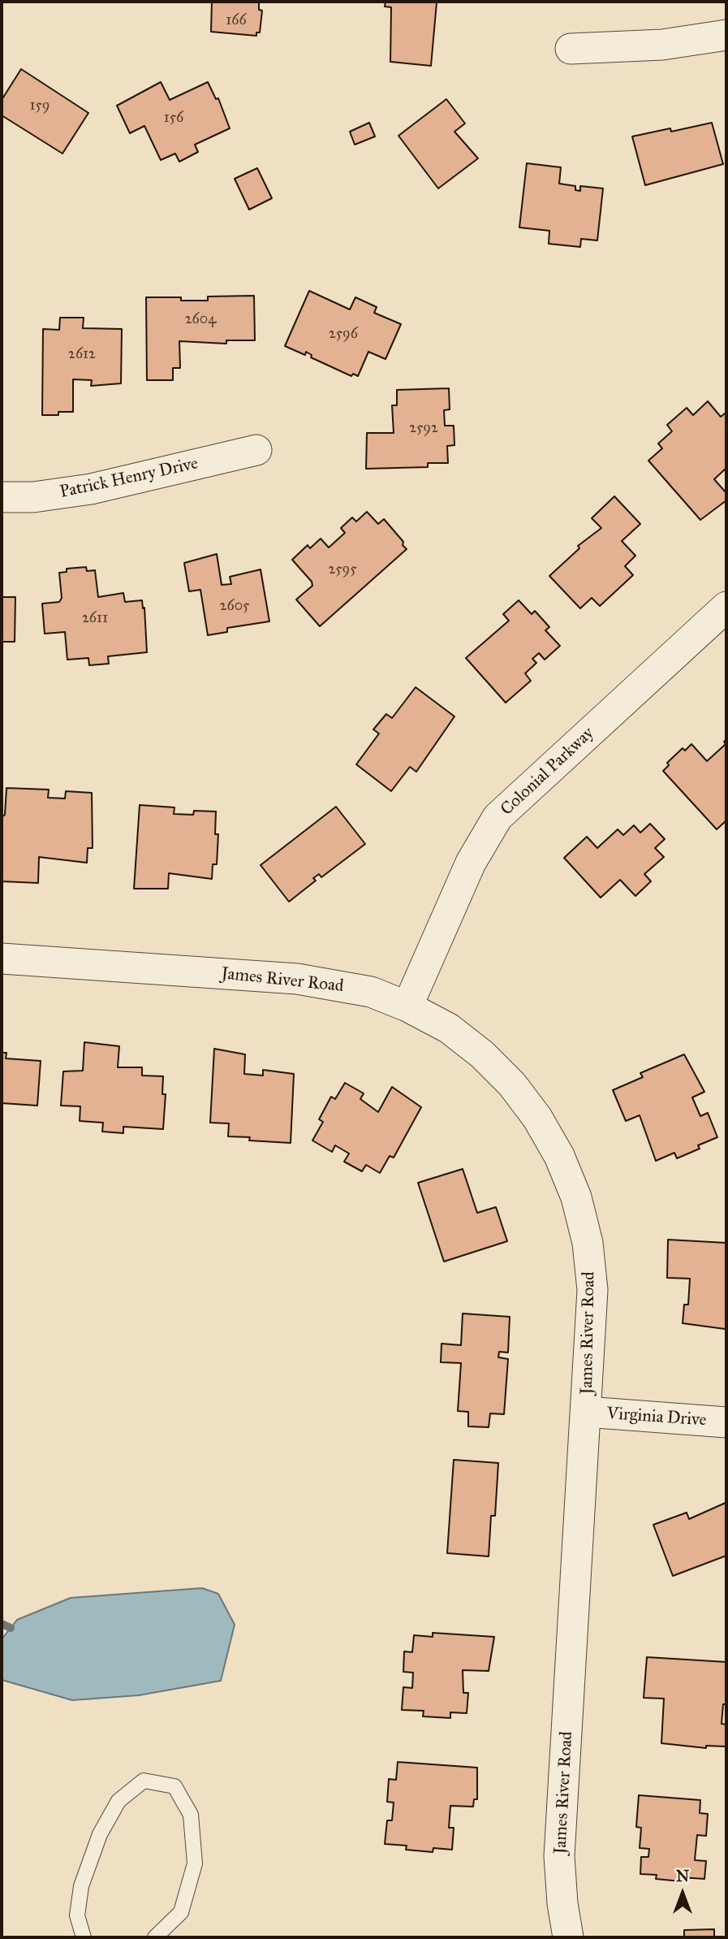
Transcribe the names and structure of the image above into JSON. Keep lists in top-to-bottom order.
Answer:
{
  "streets": {
    "street": [
      "Patrick Henry Drive",
      "Colonial Parkway",
      "James River Road",
      "Virginia Drive"
    ]
  },
  "crossings": [
    ["Colonial Parkway", "James River Road"],
    ["James River Road", "Virginia Drive"]
  ],
  "house_numbers": [
    "166",
    "159",
    "156",
    "2604",
    "2596",
    "2612",
    "2592",
    "2595",
    "2605",
    "2611"
  ],
  "north": "top"
}
